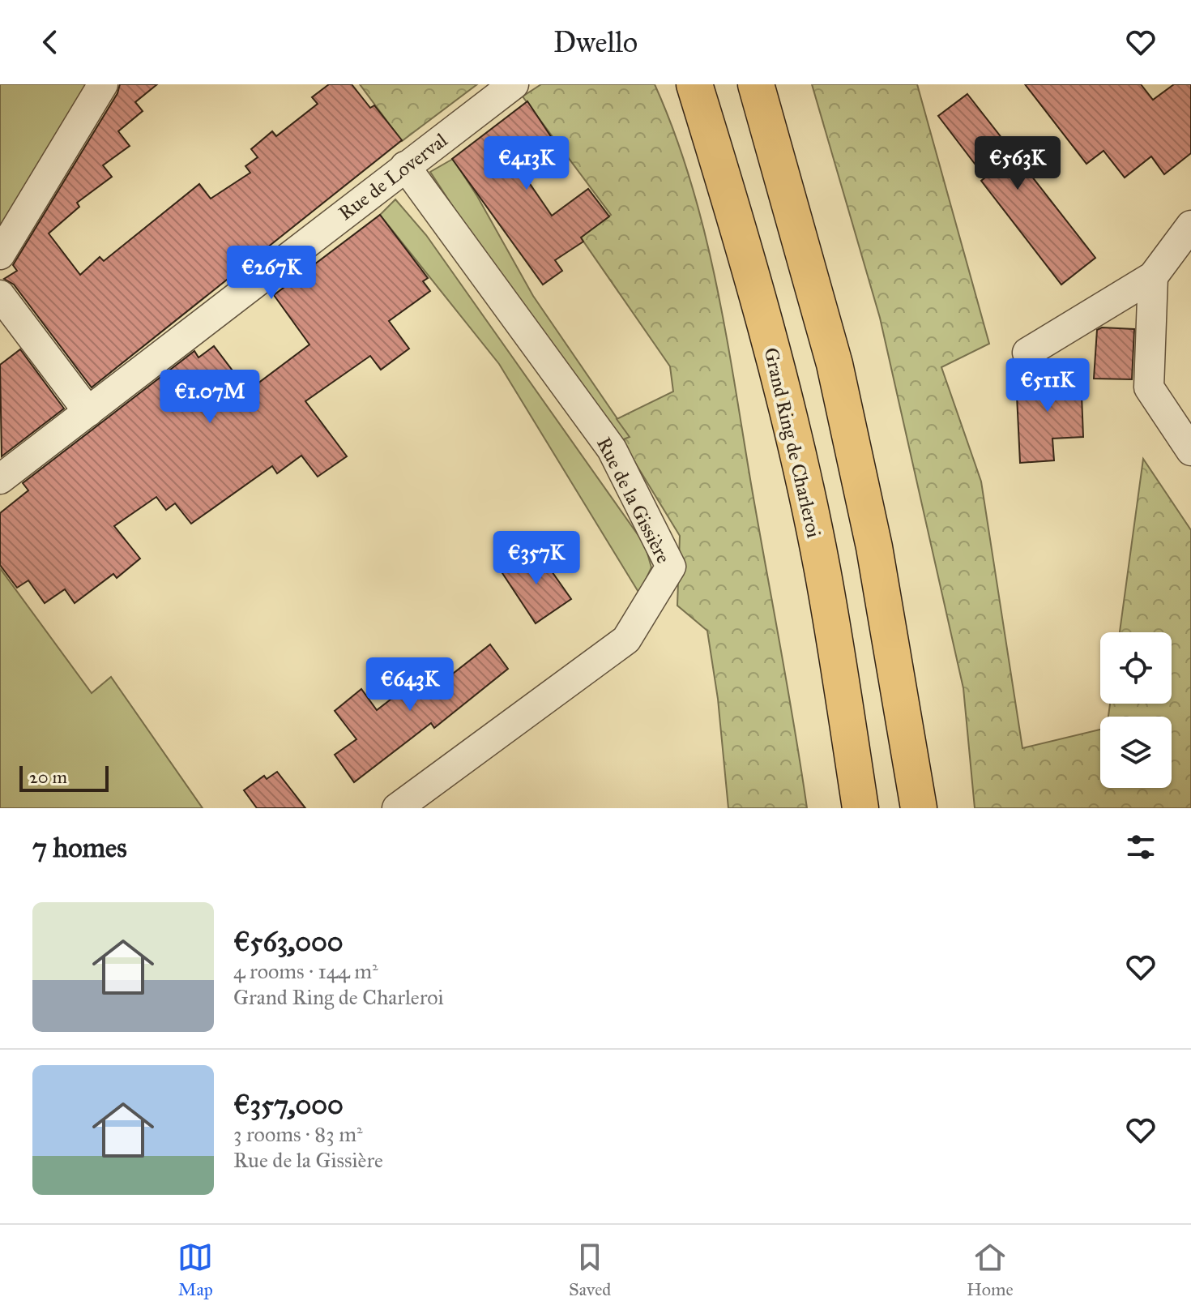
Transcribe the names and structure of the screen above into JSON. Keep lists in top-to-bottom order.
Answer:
{
  "streets": {
    "highway": ["Grand Ring de Charleroi"],
    "street": ["Rue de Loverval", "Rue de la Gissière"]
  },
  "crossings": [
    ["Rue de Loverval", "Rue de la Gissière"]
  ],
  "scale_bar": "20 m",
  "page": {
    "header": "Dwello",
    "price": [
      "€413K",
      "€563K",
      "€267K",
      "€511K",
      "€1.07M",
      "€357K",
      "€643K"
    ],
    "scale": "20 m",
    "heading": "7 homes",
    "list": [
      {
        "name": "€563,000",
        "note": "4 rooms · 144 m² · Grand Ring de Charleroi"
      },
      {
        "name": "€357,000",
        "note": "3 rooms · 83 m² · Rue de la Gissière"
      }
    ],
    "tabs": ["Map", "Saved", "Home"]
  }
}
